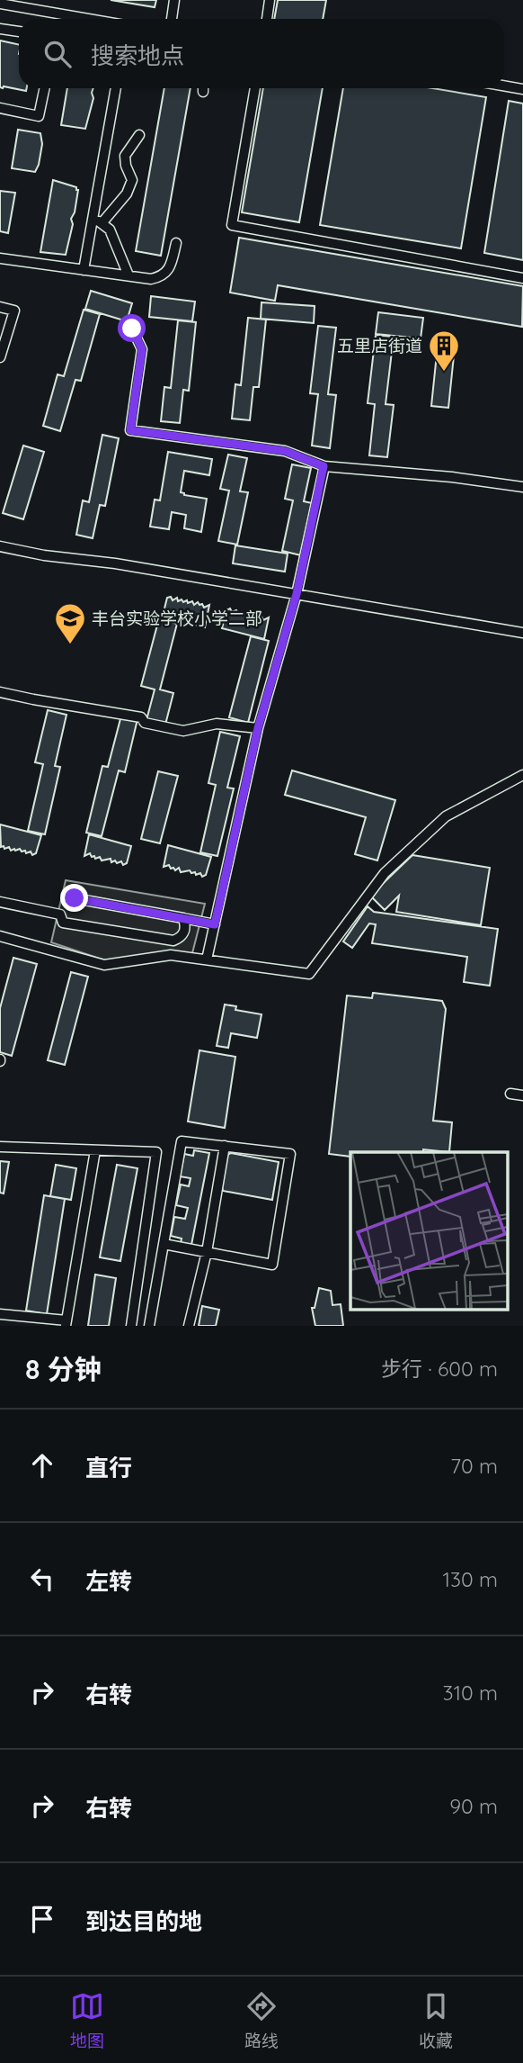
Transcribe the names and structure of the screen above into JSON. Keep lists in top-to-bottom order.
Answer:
{
  "places": {
    "building": ["五里店街道"],
    "school or university": ["丰台实验学校小学二部"]
  },
  "page": {
    "search": "搜索地点",
    "heading": ["8 分钟", "步行 · 600 m"],
    "list": [
      ["直行", "70 m"],
      ["左转", "130 m"],
      ["右转", "310 m"],
      ["右转", "90 m"],
      "到达目的地"
    ],
    "nav": ["地图", "路线", "收藏"]
  }
}
